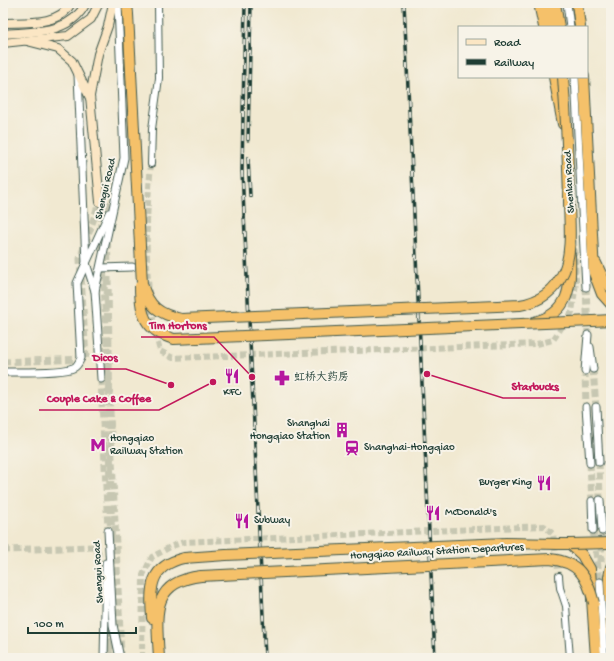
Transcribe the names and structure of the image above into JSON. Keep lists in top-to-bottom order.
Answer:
{
  "streets": {
    "highway": ["Hongqiao Railway Station Departures"],
    "main road": ["Shengui Road"],
    "street": ["Shenlan Road"]
  },
  "places": {
    "other": [
      "Starbucks",
      "Tim Hortons",
      "Couple Cake & Coffee",
      "Dicos"
    ],
    "restaurant": [
      "KFC",
      "Burger King",
      "McDonald's",
      "Subway"
    ],
    "pharmacy": ["虹桥大药房"],
    "building": ["Shanghai Hongqiao Station"],
    "metro station": ["Hongqiao Railway Station"],
    "station": ["Shanghai-Hongqiao"]
  },
  "legend": ["Road", "Railway"],
  "scale_bar": "100 m"
}
